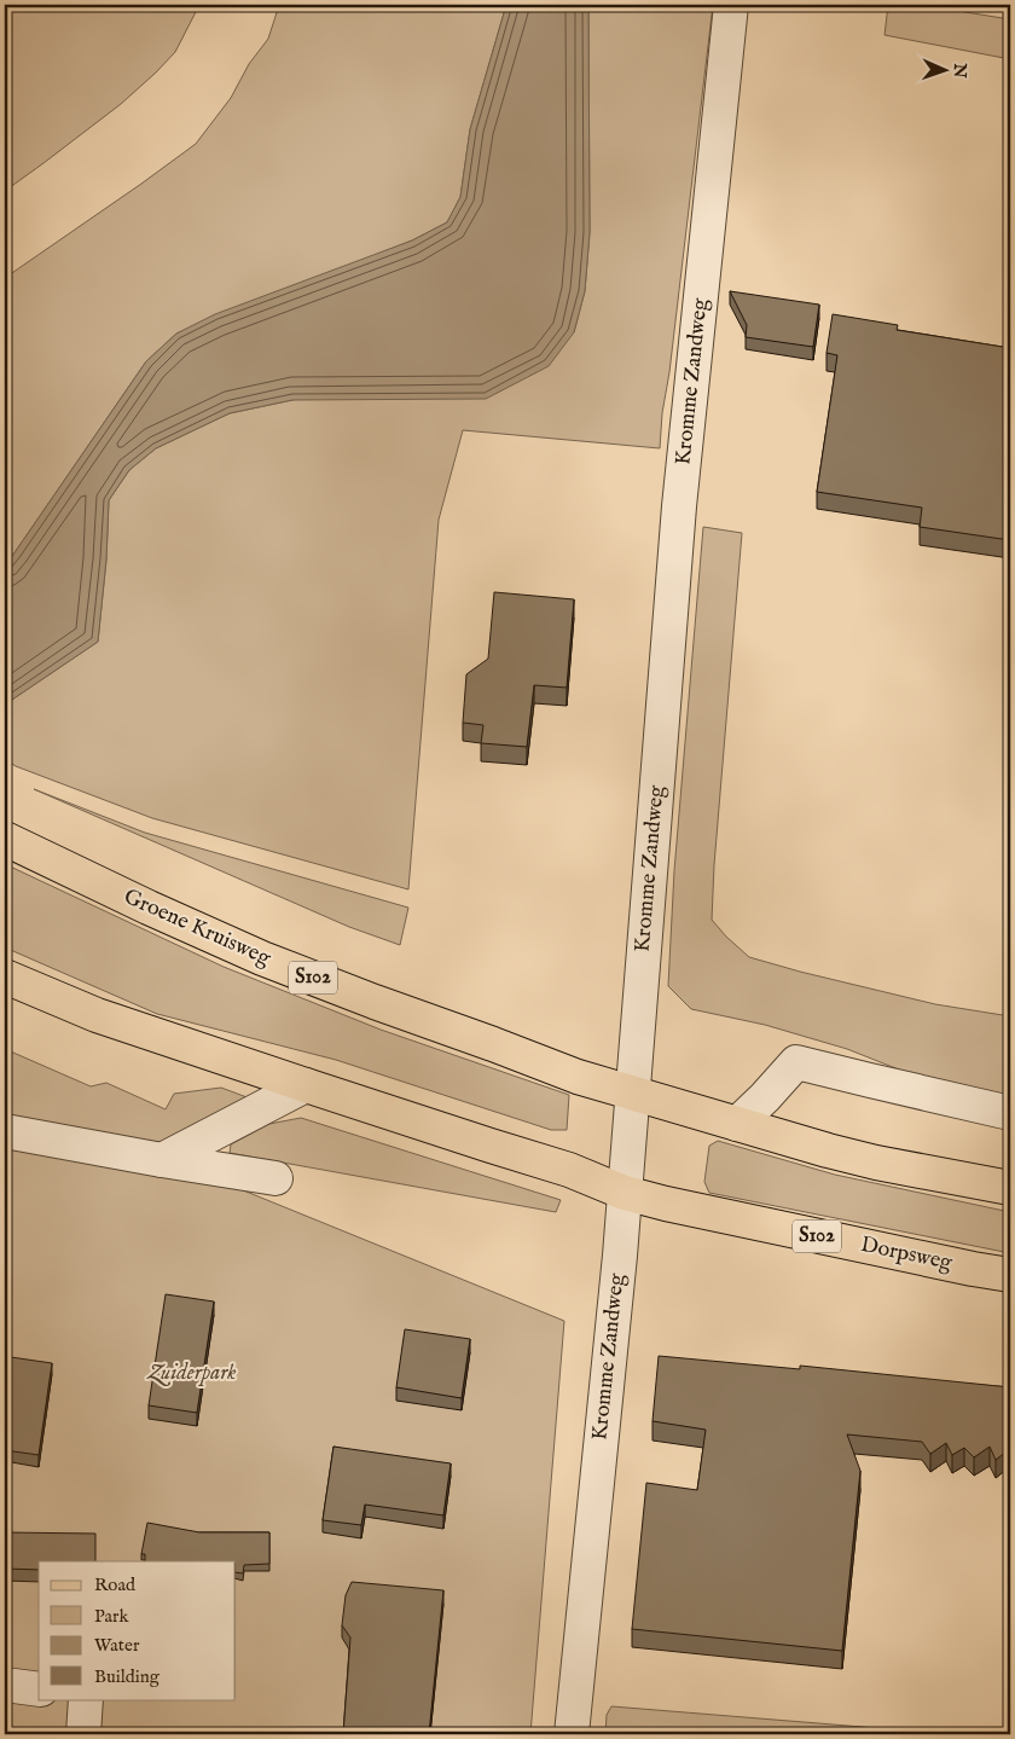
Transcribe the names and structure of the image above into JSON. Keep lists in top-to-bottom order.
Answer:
{
  "streets": {
    "main road": ["Groene Kruisweg", "S102", "Dorpsweg"],
    "street": ["Kromme Zandweg"]
  },
  "crossings": [
    ["Kromme Zandweg", "Groene Kruisweg"],
    ["Kromme Zandweg", "S102"],
    ["Kromme Zandweg", "Dorpsweg"],
    ["Groene Kruisweg", "S102"],
    ["S102", "Dorpsweg"]
  ],
  "parks": ["Zuiderpark"],
  "legend": [
    "Road",
    "Park",
    "Water",
    "Building"
  ],
  "north": "right"
}
